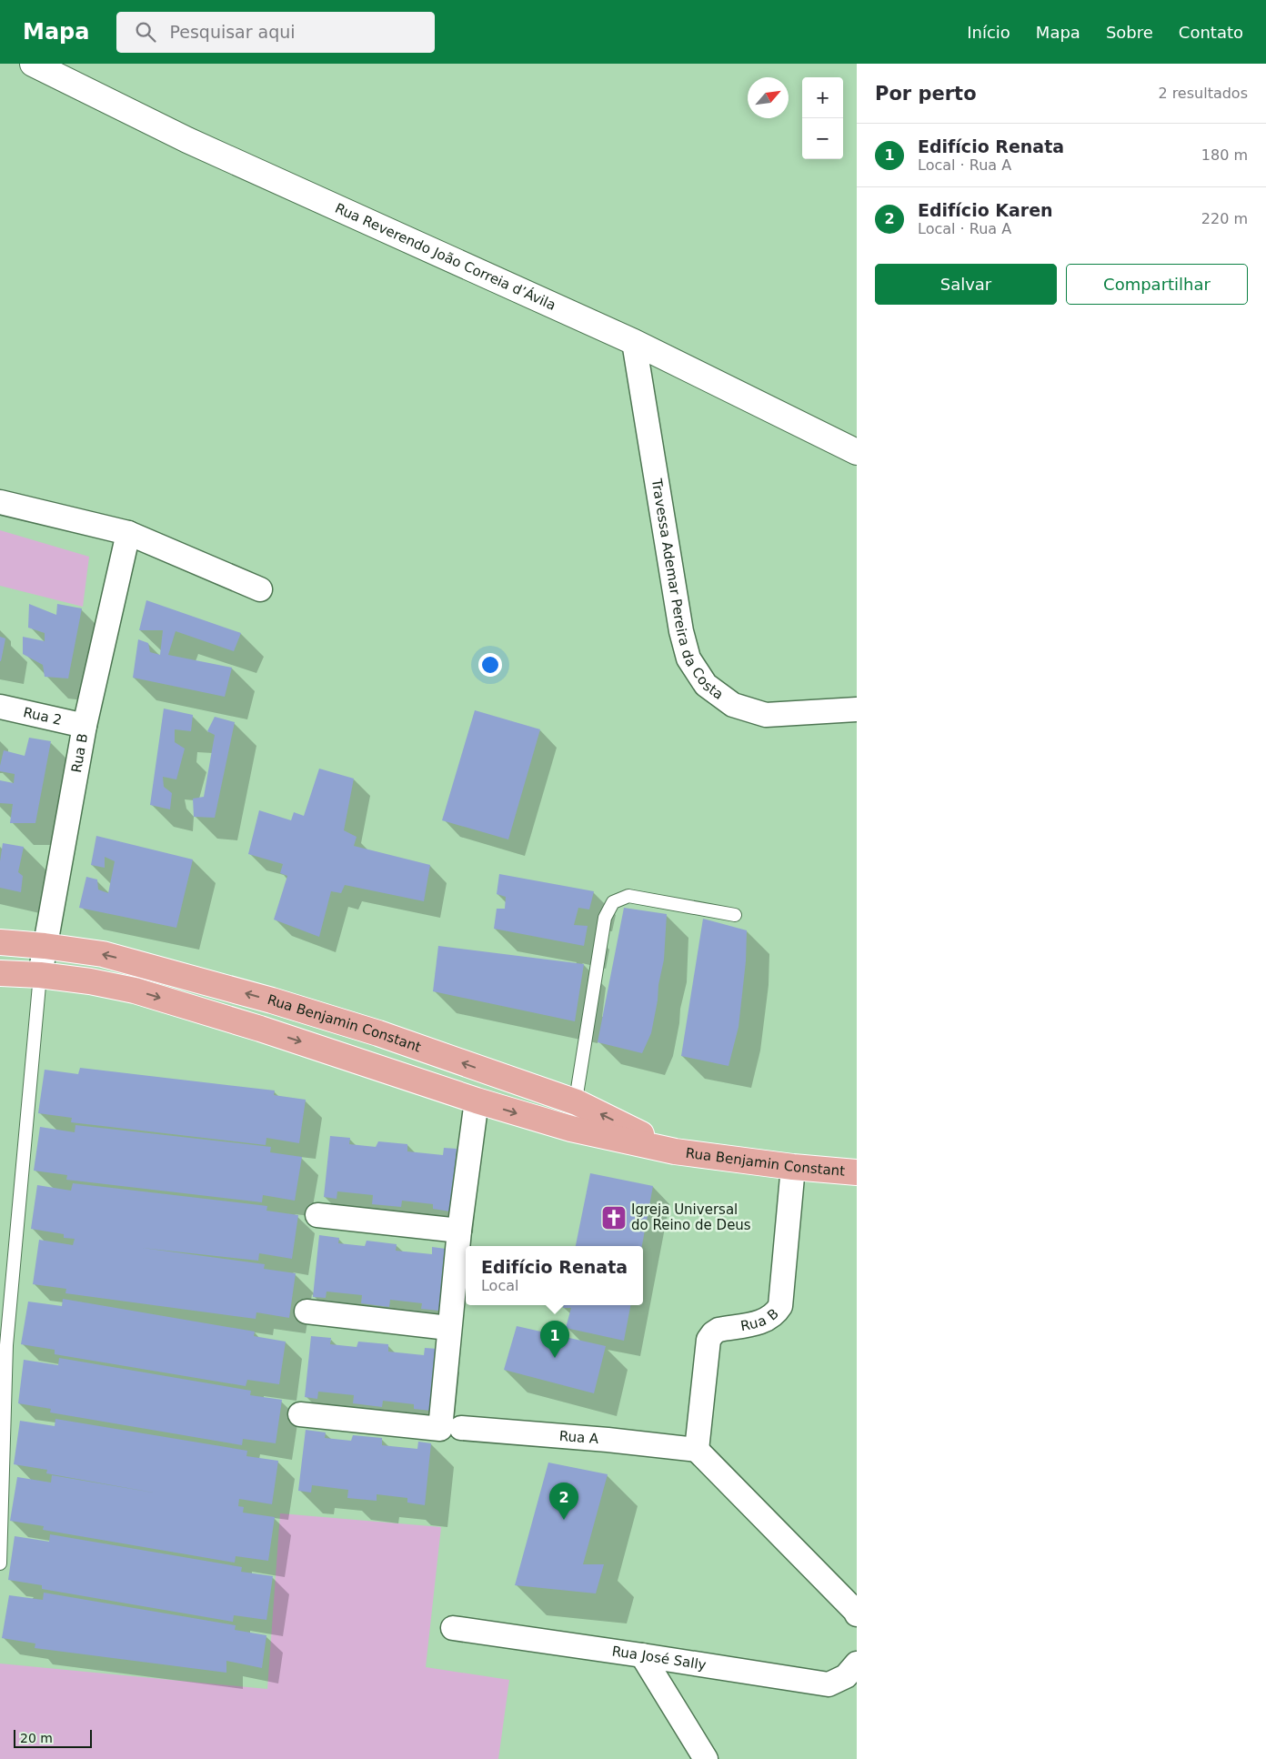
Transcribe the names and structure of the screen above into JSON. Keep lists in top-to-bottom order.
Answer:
{
  "streets": {
    "main road": ["Rua Benjamin Constant"],
    "street": [
      "Rua Reverendo João Correia d’Ávila",
      "Travessa Ademar Pereira da Costa",
      "Rua 2",
      "Rua B",
      "Rua A",
      "Rua José Sally"
    ]
  },
  "crossings": [
    ["Rua Reverendo João Correia d’Ávila", "Travessa Ademar Pereira da Costa"],
    ["Rua 2", "Rua B"],
    ["Rua B", "Rua Benjamin Constant"],
    ["Rua B", "Rua A"]
  ],
  "places": {
    "church": ["Igreja Universal do Reino de Deus"]
  },
  "scale_bar": "20 m",
  "north": "top right",
  "page": {
    "header": "Mapa",
    "search": "Pesquisar aqui",
    "nav": [
      "Início",
      "Mapa",
      "Sobre",
      "Contato"
    ],
    "heading": ["Por perto", "2 resultados"],
    "map_buttons": ["+", "−"],
    "list": [
      {
        "mark": "1",
        "name": "Edifício Renata",
        "note": "Local · Rua A",
        "value": "180 m"
      },
      {
        "mark": "2",
        "name": "Edifício Karen",
        "note": "Local · Rua A",
        "value": "220 m"
      }
    ],
    "buttons": ["Salvar", "Compartilhar"],
    "popup": ["Edifício Renata", "Local"],
    "pins": ["1", "2"],
    "scale": "20 m"
  }
}
